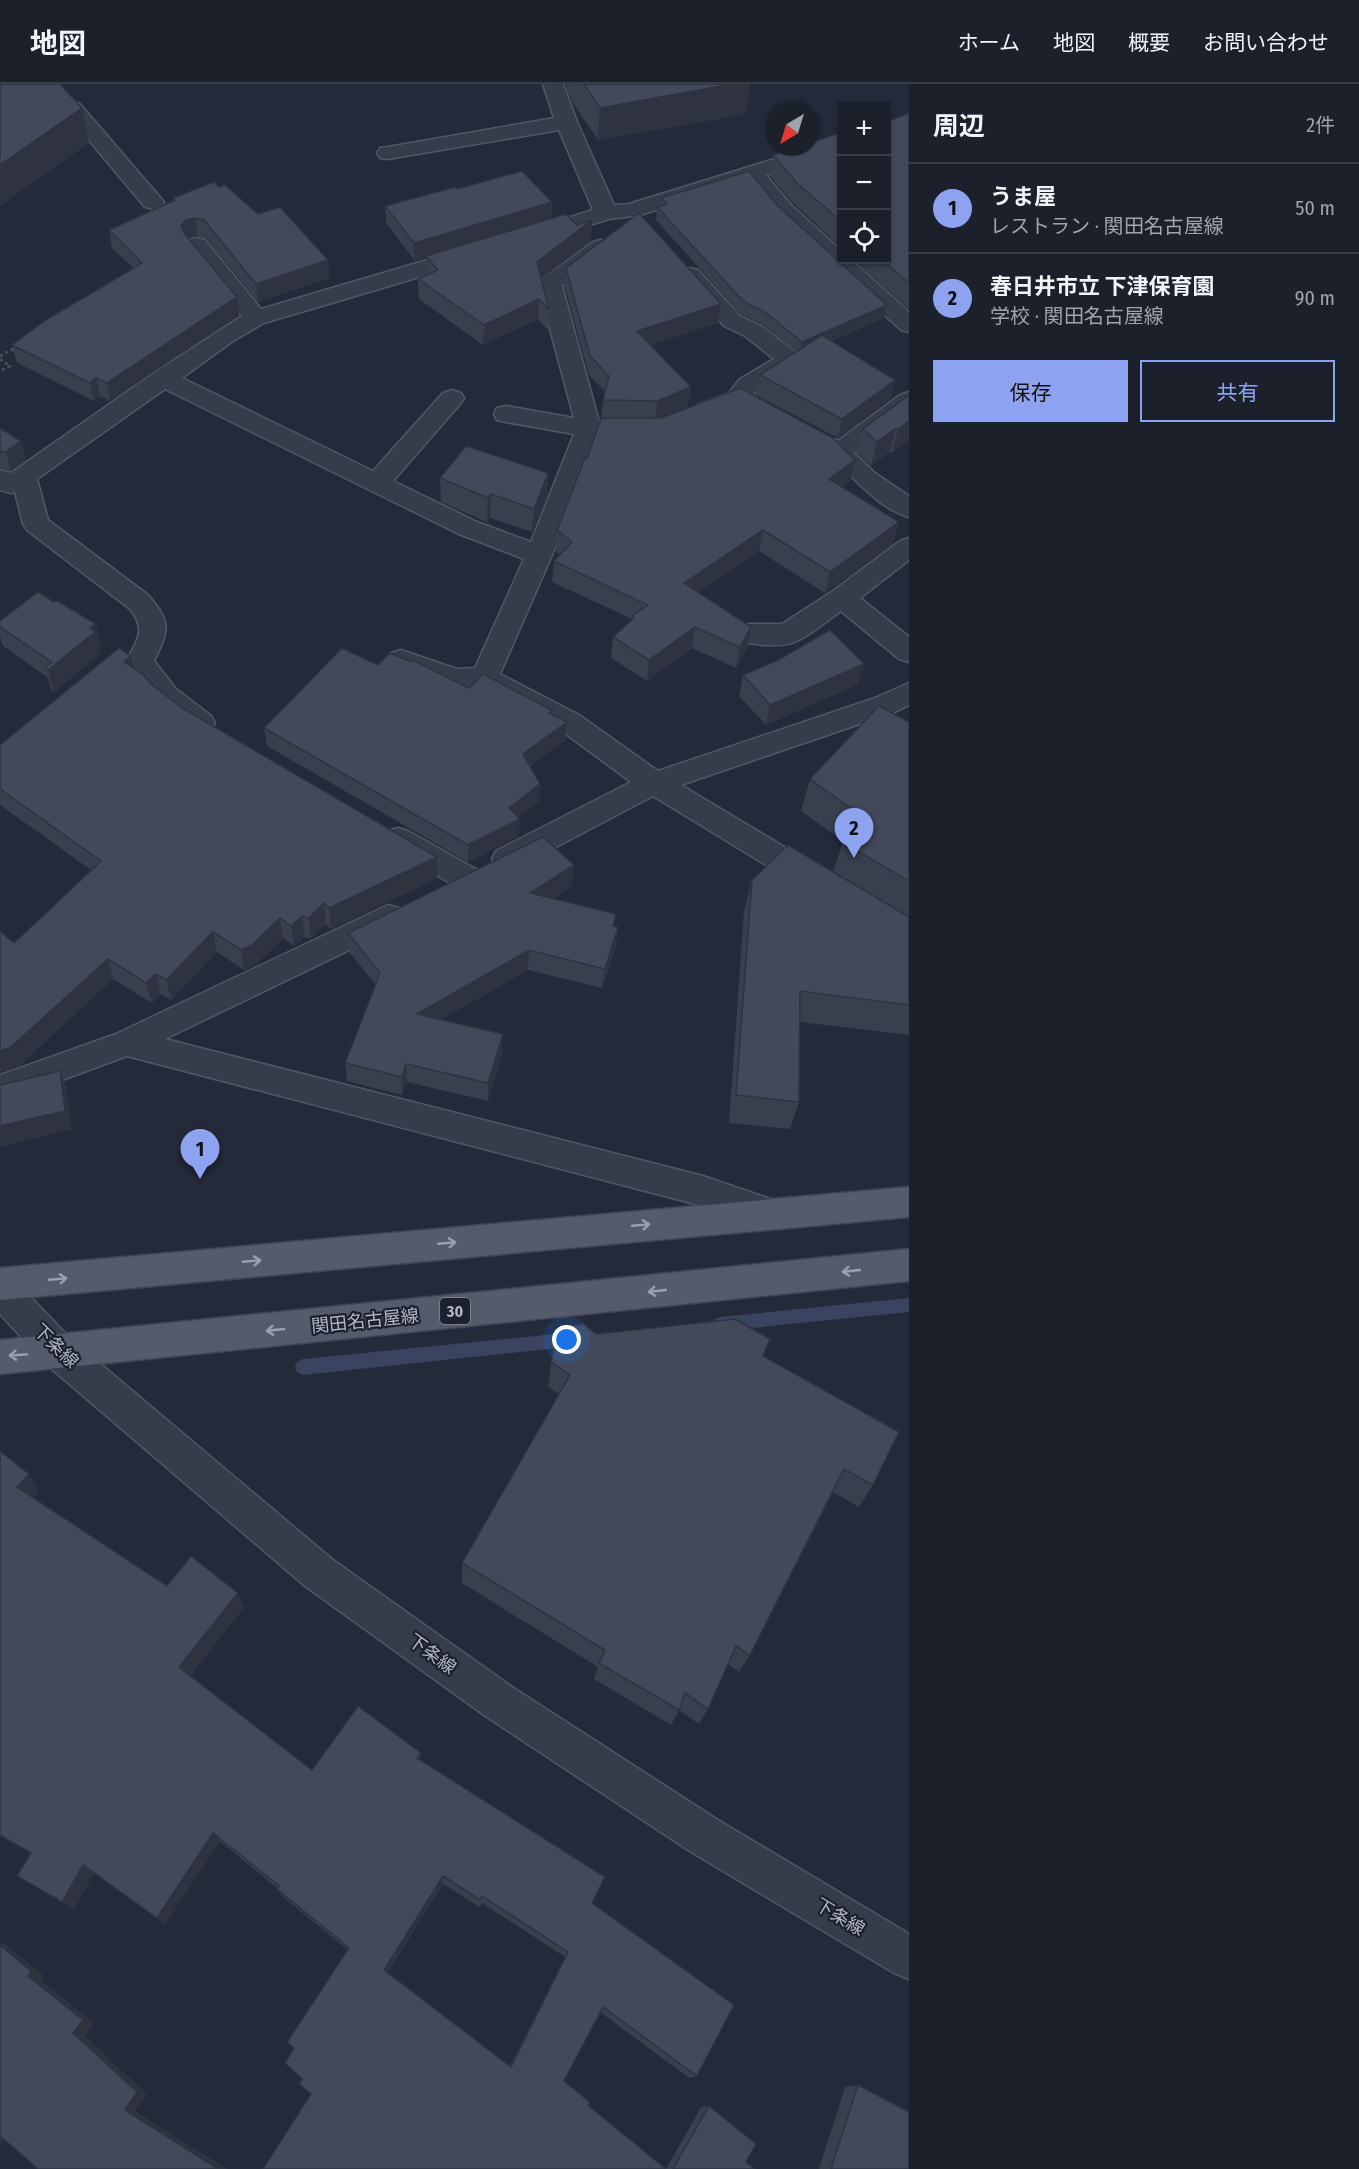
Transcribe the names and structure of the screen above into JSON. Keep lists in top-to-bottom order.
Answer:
{
  "streets": {
    "main road": ["30", "関田名古屋線"],
    "street": ["下条線"]
  },
  "crossings": [
    ["関田名古屋線", "下条線"]
  ],
  "north": "bottom left",
  "page": {
    "header": "地図",
    "nav": [
      "ホーム",
      "地図",
      "概要",
      "お問い合わせ"
    ],
    "heading": ["周辺", "2件"],
    "map_buttons": ["+", "−"],
    "list": [
      {
        "mark": "1",
        "name": "うま屋",
        "note": "レストラン · 関田名古屋線",
        "value": "50 m"
      },
      {
        "mark": "2",
        "name": "春日井市立 下津保育園",
        "note": "学校 · 関田名古屋線",
        "value": "90 m"
      }
    ],
    "buttons": ["保存", "共有"],
    "pins": ["2", "1"]
  }
}
